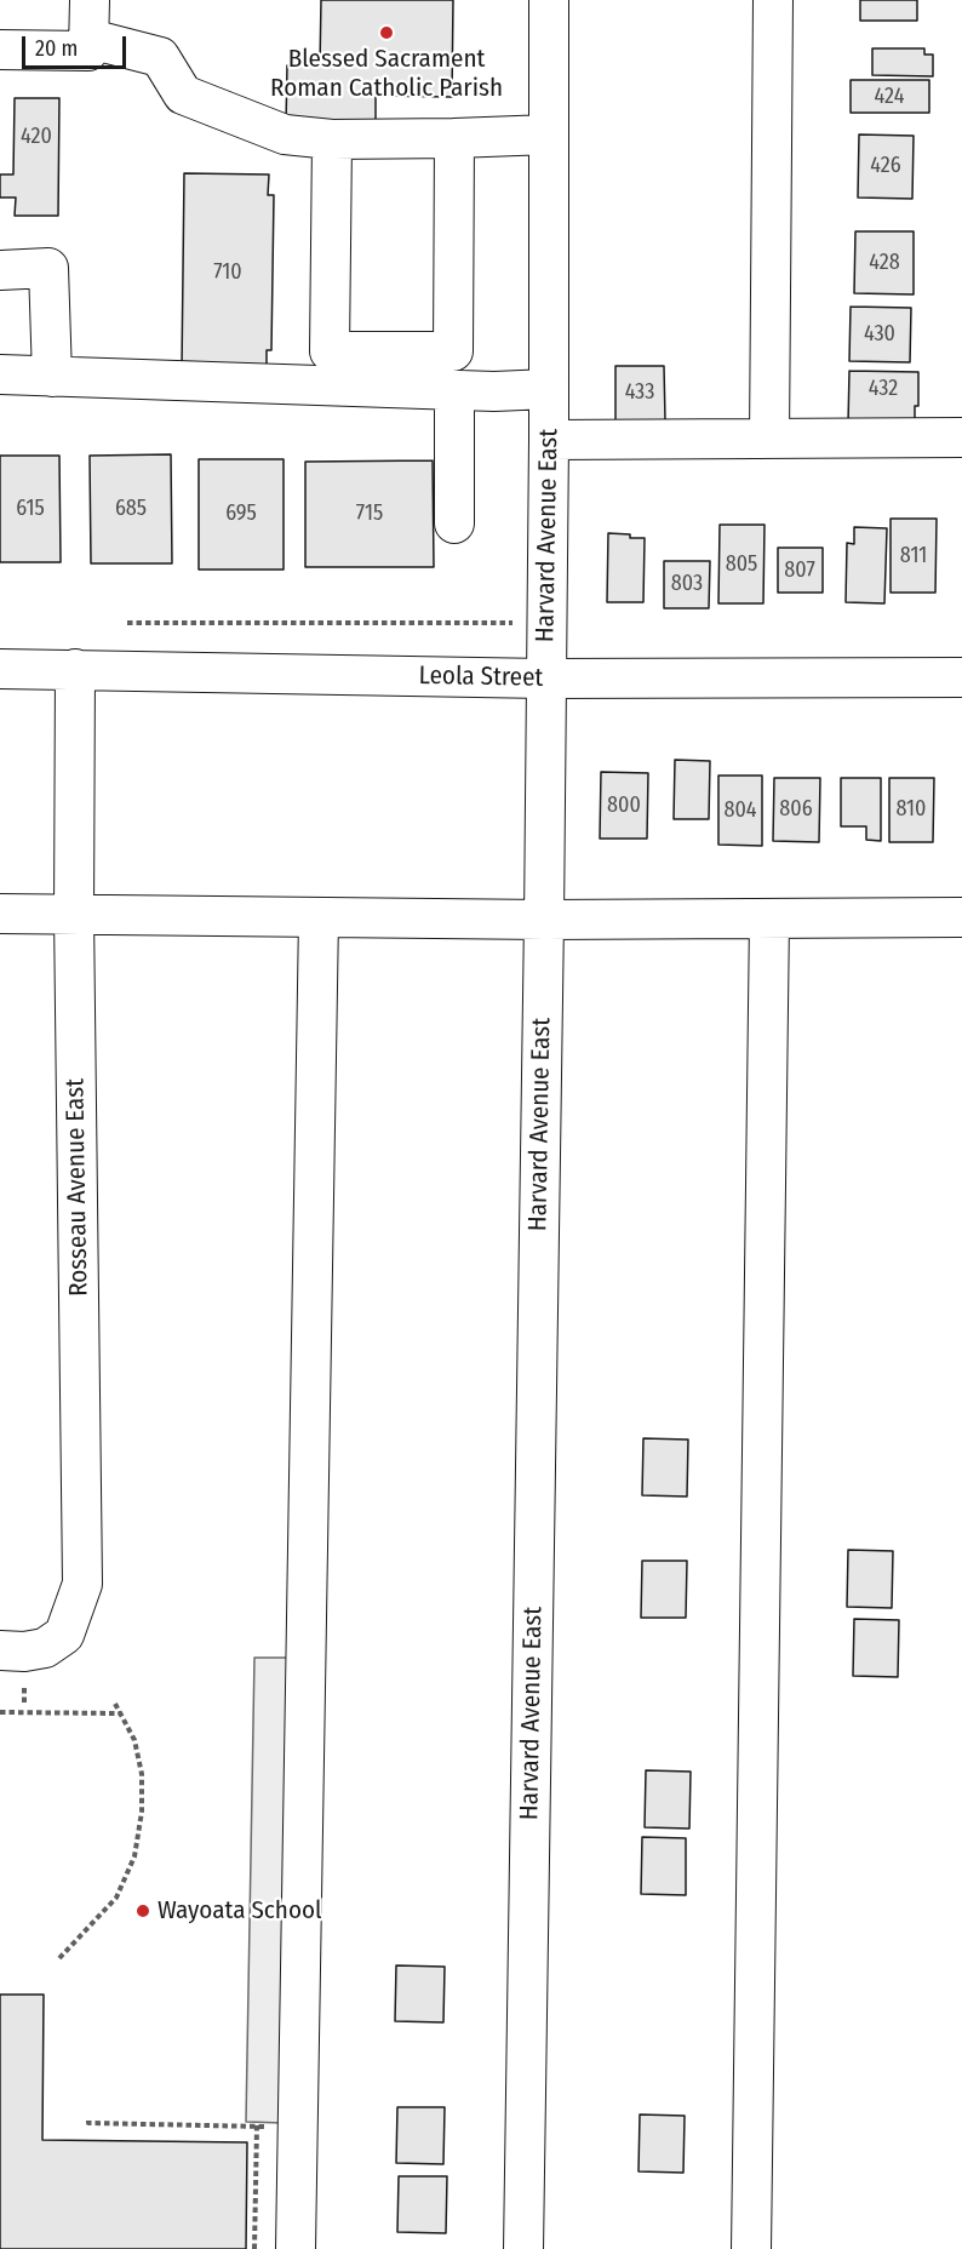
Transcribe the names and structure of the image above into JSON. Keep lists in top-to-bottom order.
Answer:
{
  "streets": {
    "street": ["Harvard Avenue East", "Leola Street", "Rosseau Avenue East"]
  },
  "crossings": [
    ["Harvard Avenue East", "Leola Street"],
    ["Leola Street", "Rosseau Avenue East"]
  ],
  "places": ["Blessed Sacrament Roman Catholic Parish", "Wayoata School"],
  "house_numbers": [
    "424",
    "420",
    "426",
    "428",
    "710",
    "430",
    "432",
    "433",
    "615",
    "685",
    "695",
    "715",
    "811",
    "805",
    "807",
    "803",
    "800",
    "806",
    "810",
    "804"
  ],
  "scale_bar": "20 m"
}
